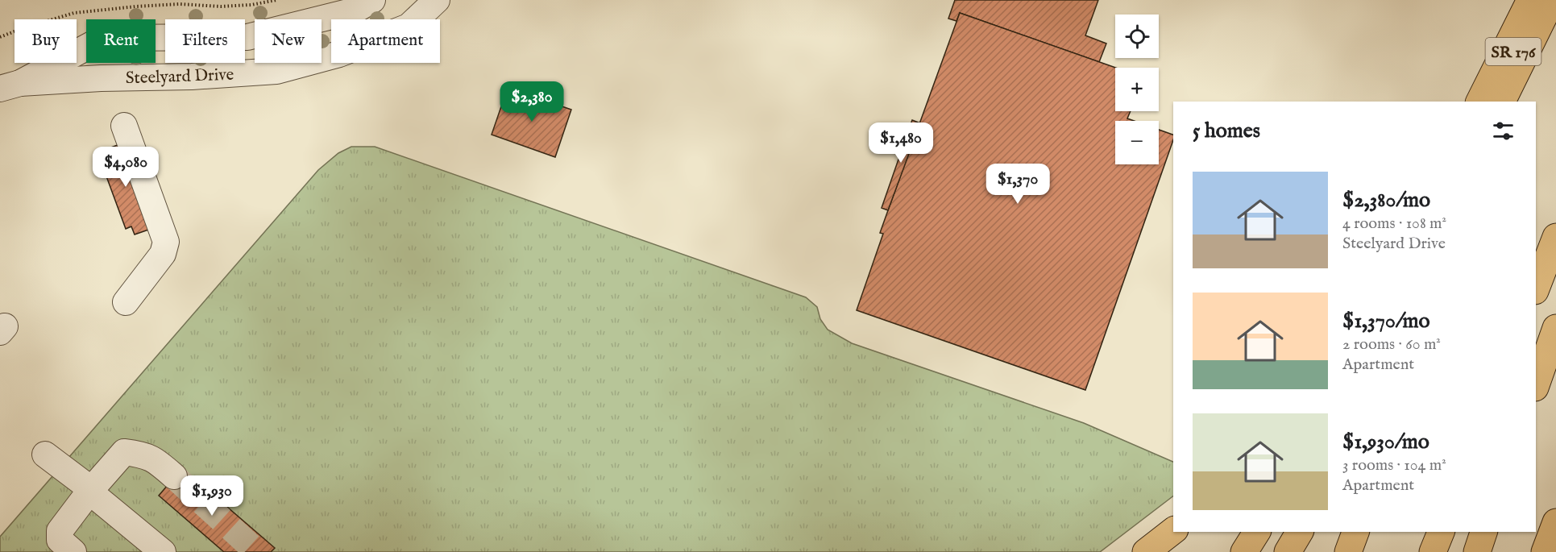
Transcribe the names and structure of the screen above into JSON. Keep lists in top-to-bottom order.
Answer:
{
  "streets": {
    "highway": ["SR 176"],
    "street": ["Steelyard Drive"]
  },
  "page": {
    "map_buttons": ["+", "−"],
    "chip": [
      "Buy",
      "Rent",
      "Filters",
      "New",
      "Apartment"
    ],
    "price": [
      "$2,380",
      "$1,480",
      "$4,080",
      "$1,370",
      "$1,930"
    ],
    "heading": "5 homes",
    "list": [
      {
        "name": "$2,380/mo",
        "note": "4 rooms · 108 m² · Steelyard Drive"
      },
      {
        "name": "$1,370/mo",
        "note": "2 rooms · 60 m² · Apartment"
      },
      {
        "name": "$1,930/mo",
        "note": "3 rooms · 104 m² · Apartment"
      }
    ]
  }
}
